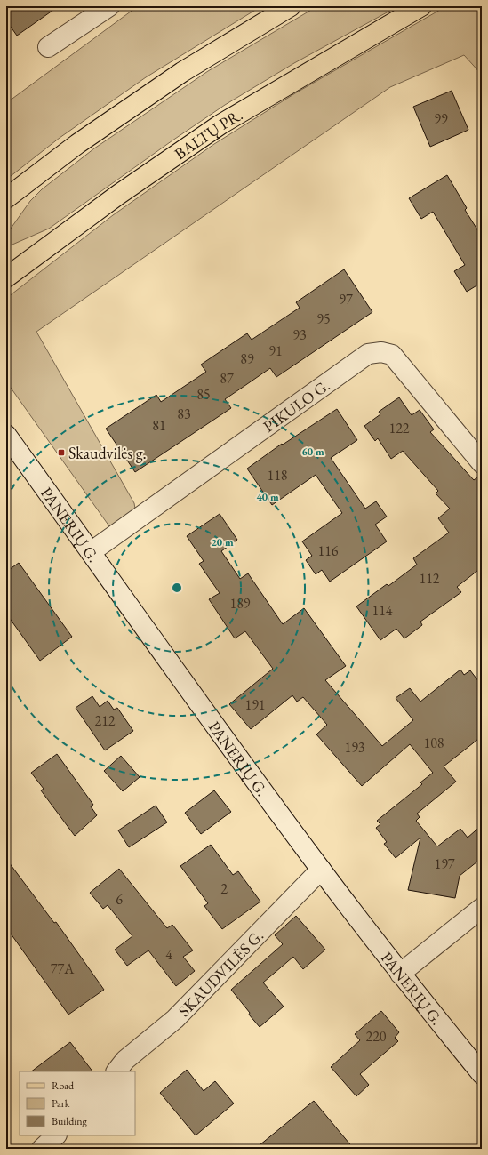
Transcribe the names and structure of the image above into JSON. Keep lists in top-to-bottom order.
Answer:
{
  "streets": {
    "main road": ["BALTŲ PR."],
    "street": ["PIKULO G.", "PANERIŲ G.", "SKAUDVILĖS G."]
  },
  "crossings": [
    ["PIKULO G.", "PANERIŲ G."],
    ["PANERIŲ G.", "SKAUDVILĖS G."]
  ],
  "places": {
    "transit": ["Skaudvilės g."]
  },
  "house_numbers": [
    "99",
    "97",
    "95",
    "93",
    "91",
    "89",
    "87",
    "85",
    "83",
    "81",
    "122",
    "118",
    "116",
    "112",
    "189",
    "114",
    "191",
    "212",
    "108",
    "193",
    "197",
    "2",
    "6",
    "4",
    "77A",
    "220"
  ],
  "legend": ["Road", "Park", "Building"],
  "rings": ["60 m", "40 m", "20 m"]
}
